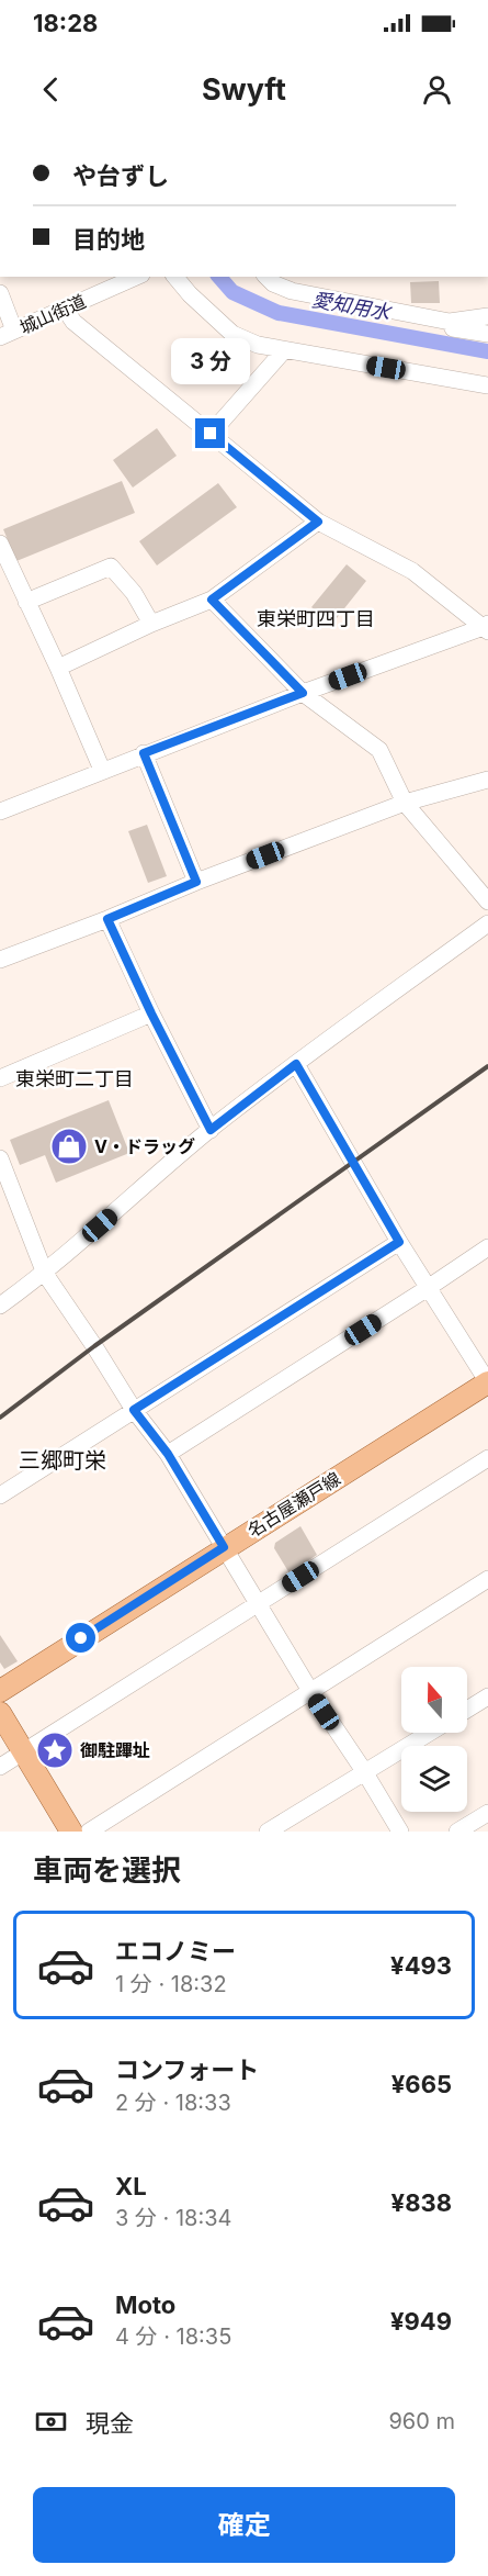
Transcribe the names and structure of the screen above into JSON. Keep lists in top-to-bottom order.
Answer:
{
  "streets": {
    "main road": ["名古屋瀬戸線"],
    "street": ["城山街道"]
  },
  "districts": ["東栄町四丁目", "東栄町二丁目", "三郷町栄"],
  "water": ["愛知用水"],
  "places": {
    "shop": ["V・ドラッグ"],
    "place": ["御駐蹕址"]
  },
  "north": "top",
  "page": {
    "status": "18:28",
    "header": "Swyft",
    "banner": ["や台ずし", "目的地"],
    "bubble": "3 分",
    "heading": "車両を選択",
    "list": [
      {
        "name": "エコノミー",
        "note": "1 分 · 18:32",
        "value": "¥493"
      },
      {
        "name": "コンフォート",
        "note": "2 分 · 18:33",
        "value": "¥665"
      },
      {
        "name": "XL",
        "note": "3 分 · 18:34",
        "value": "¥838"
      },
      {
        "name": "Moto",
        "note": "4 分 · 18:35",
        "value": "¥949"
      }
    ],
    "pay": ["現金", "960 m"],
    "buttons": "確定"
  }
}
